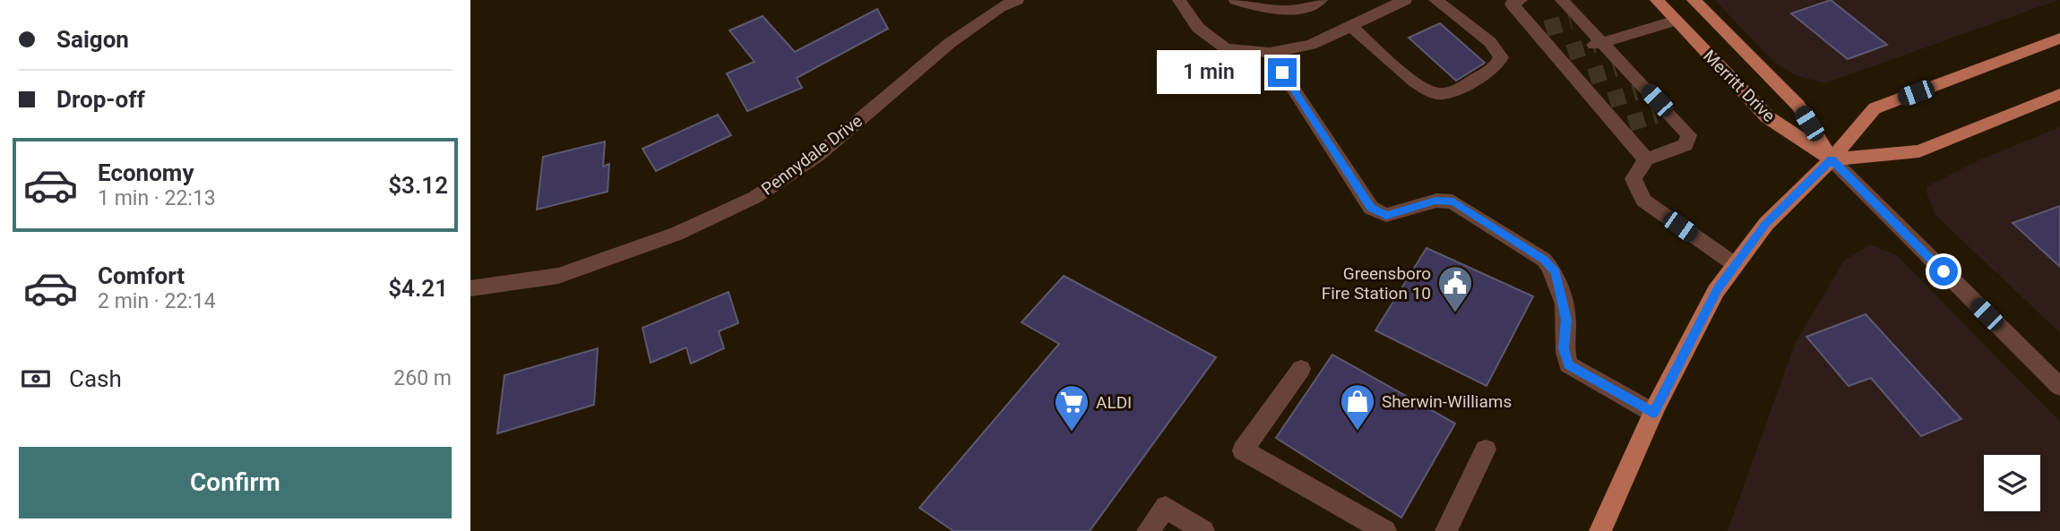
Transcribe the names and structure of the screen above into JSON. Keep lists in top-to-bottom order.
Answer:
{
  "streets": {
    "main road": ["Merritt Drive"],
    "street": ["Pennydale Drive"]
  },
  "places": {
    "public building": ["Greensboro Fire Station 10"],
    "shop": ["Sherwin-Williams"],
    "supermarket": ["ALDI"]
  },
  "page": {
    "banner": ["Saigon", "Drop-off"],
    "bubble": "1 min",
    "list": [
      {
        "name": "Economy",
        "note": "1 min · 22:13",
        "value": "$3.12"
      },
      {
        "name": "Comfort",
        "note": "2 min · 22:14",
        "value": "$4.21"
      }
    ],
    "pay": ["Cash", "260 m"],
    "buttons": "Confirm"
  }
}
